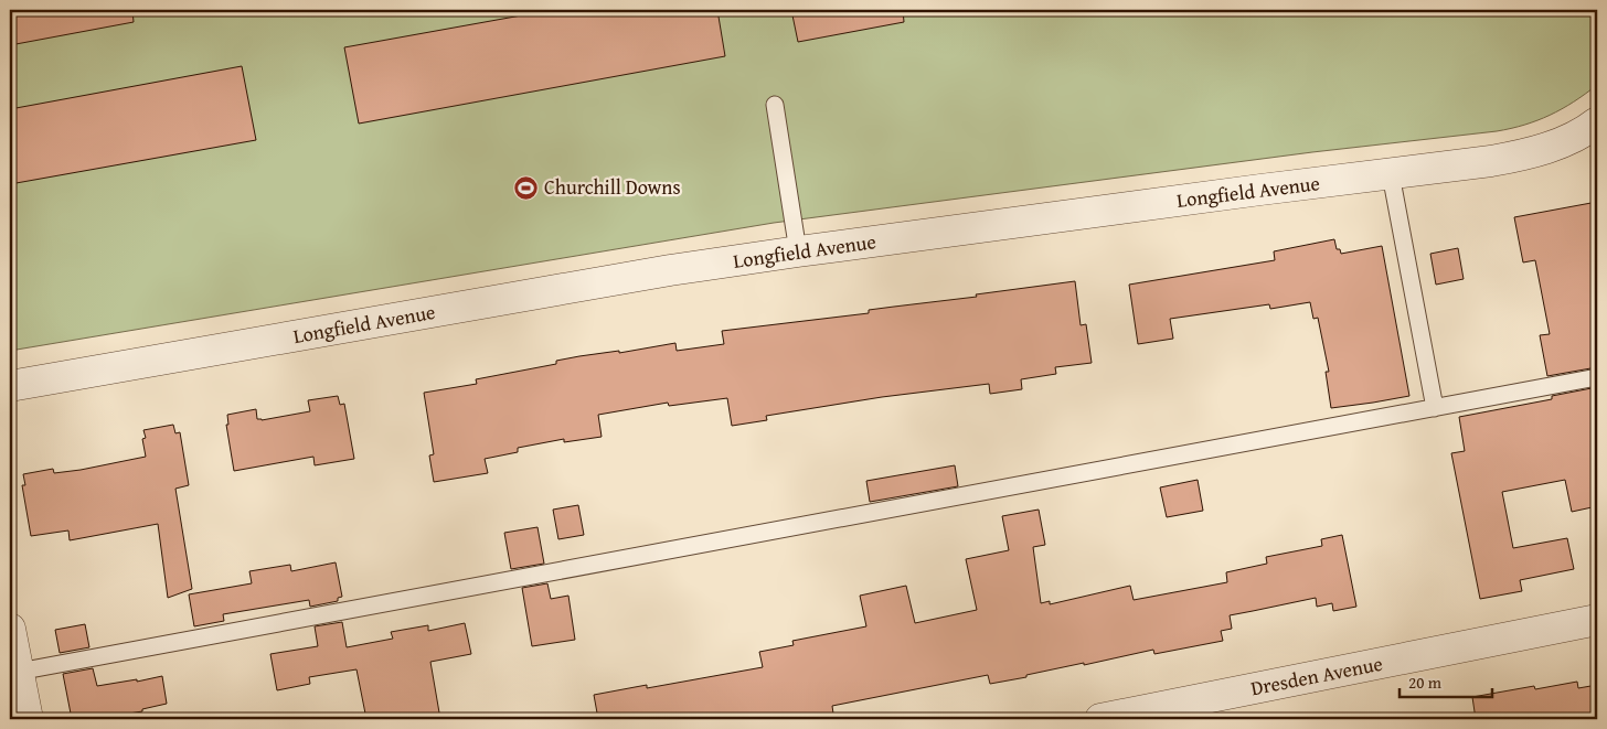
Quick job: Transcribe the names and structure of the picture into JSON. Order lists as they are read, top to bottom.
{
  "streets": {
    "street": ["Longfield Avenue", "Dresden Avenue"]
  },
  "places": {
    "sports": ["Churchill Downs"]
  },
  "scale_bar": "20 m"
}
